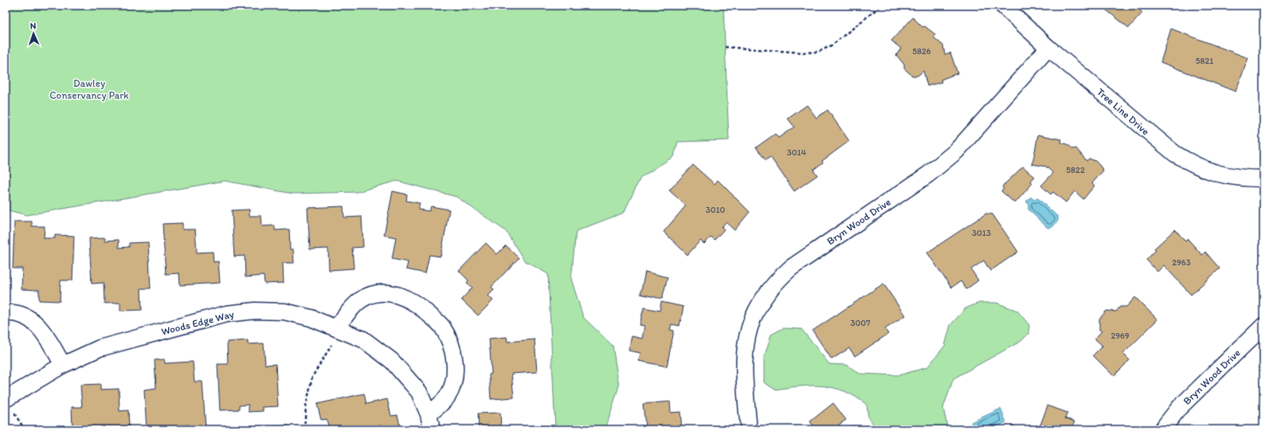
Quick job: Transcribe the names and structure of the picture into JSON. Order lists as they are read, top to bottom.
{
  "streets": {
    "street": ["Tree Line Drive", "Bryn Wood Drive", "Woods Edge Way"]
  },
  "crossings": [
    ["Tree Line Drive", "Bryn Wood Drive"]
  ],
  "parks": ["Dawley Conservancy Park"],
  "house_numbers": [
    "5826",
    "5821",
    "3014",
    "5822",
    "3010",
    "3013",
    "2963",
    "3007",
    "2969"
  ],
  "north": "top"
}
